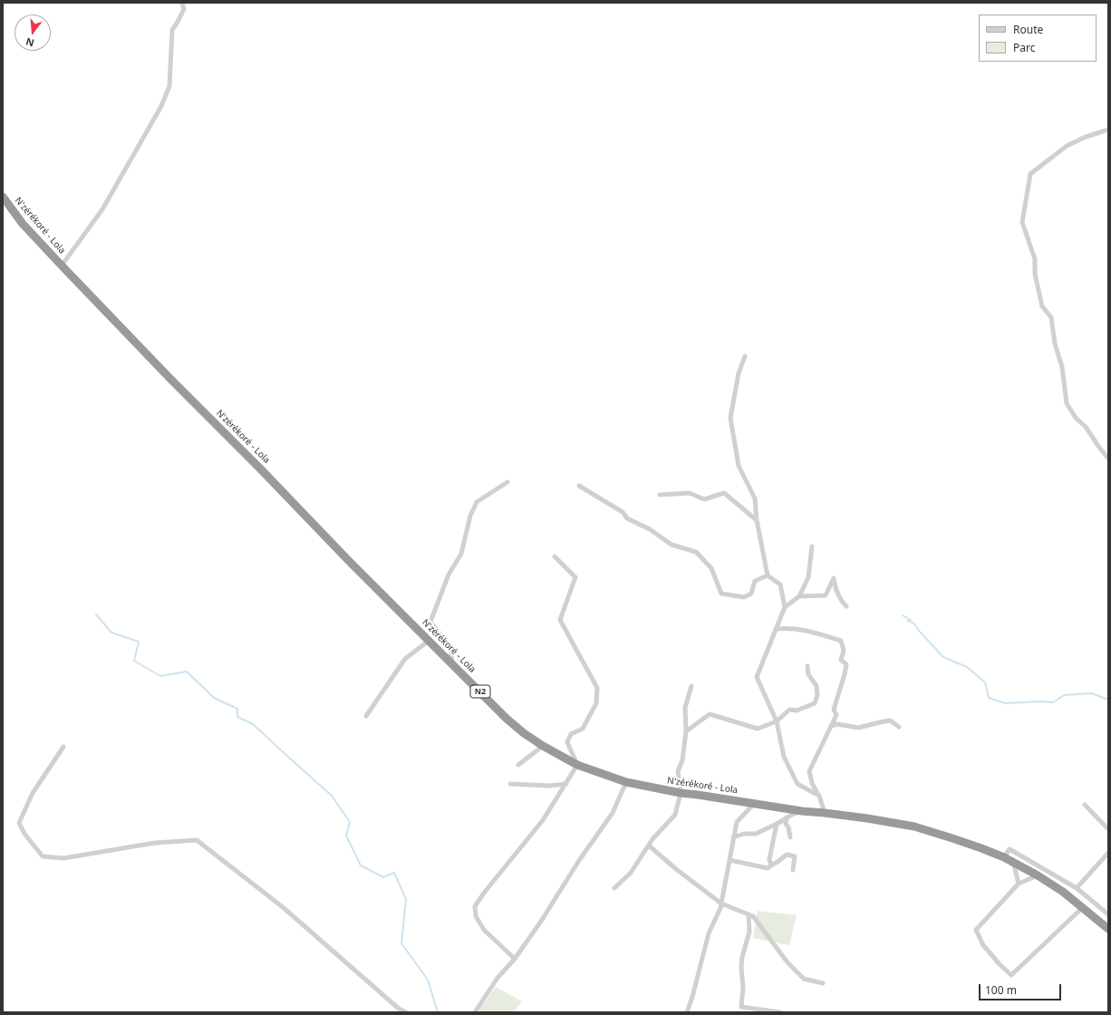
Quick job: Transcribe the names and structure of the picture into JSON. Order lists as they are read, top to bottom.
{
  "streets": {
    "highway": ["N'zérékoré - Lola", "N2"]
  },
  "legend": ["Route", "Parc"],
  "scale_bar": "100 m",
  "north": "bottom"
}
